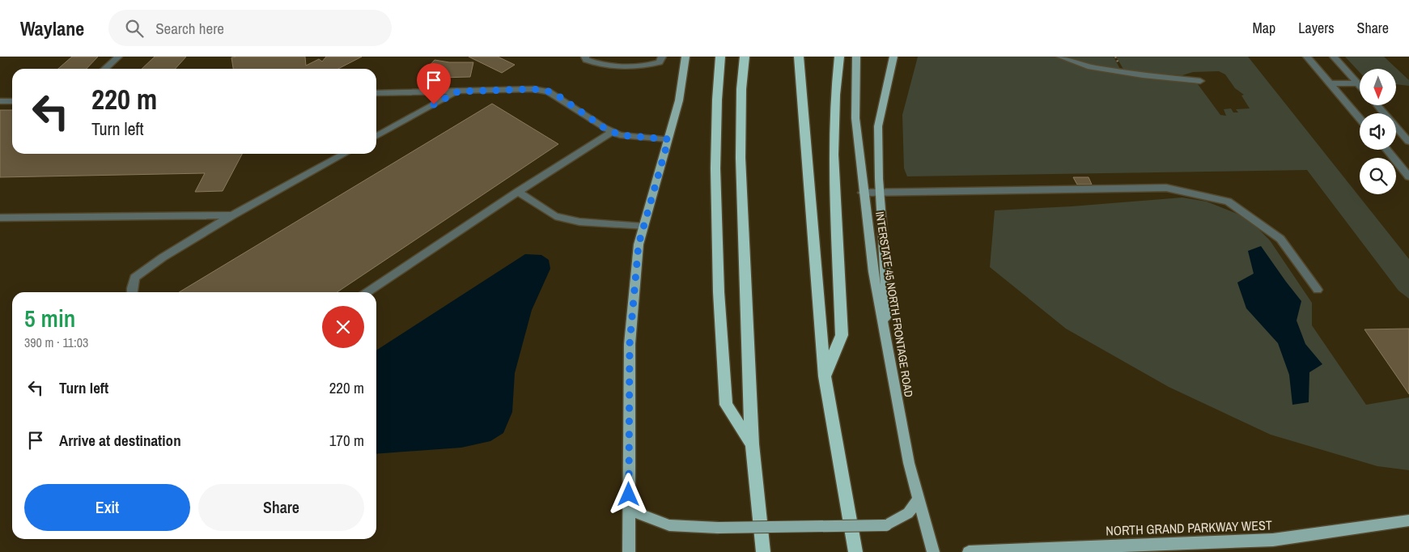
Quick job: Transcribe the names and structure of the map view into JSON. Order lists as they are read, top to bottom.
{
  "streets": {
    "main road": ["INTERSTATE 45 NORTH FRONTAGE ROAD", "NORTH GRAND PARKWAY WEST"]
  },
  "north": "bottom",
  "page": {
    "header": "Waylane",
    "search": "Search here",
    "nav": ["Map", "Layers", "Share"],
    "turn": ["220 m", "Turn left"],
    "heading": ["5 min", "390 m · 11:03"],
    "list": [
      {
        "name": "Turn left",
        "value": "220 m"
      },
      {
        "name": "Arrive at destination",
        "value": "170 m"
      }
    ],
    "buttons": ["Exit", "Share"]
  }
}
